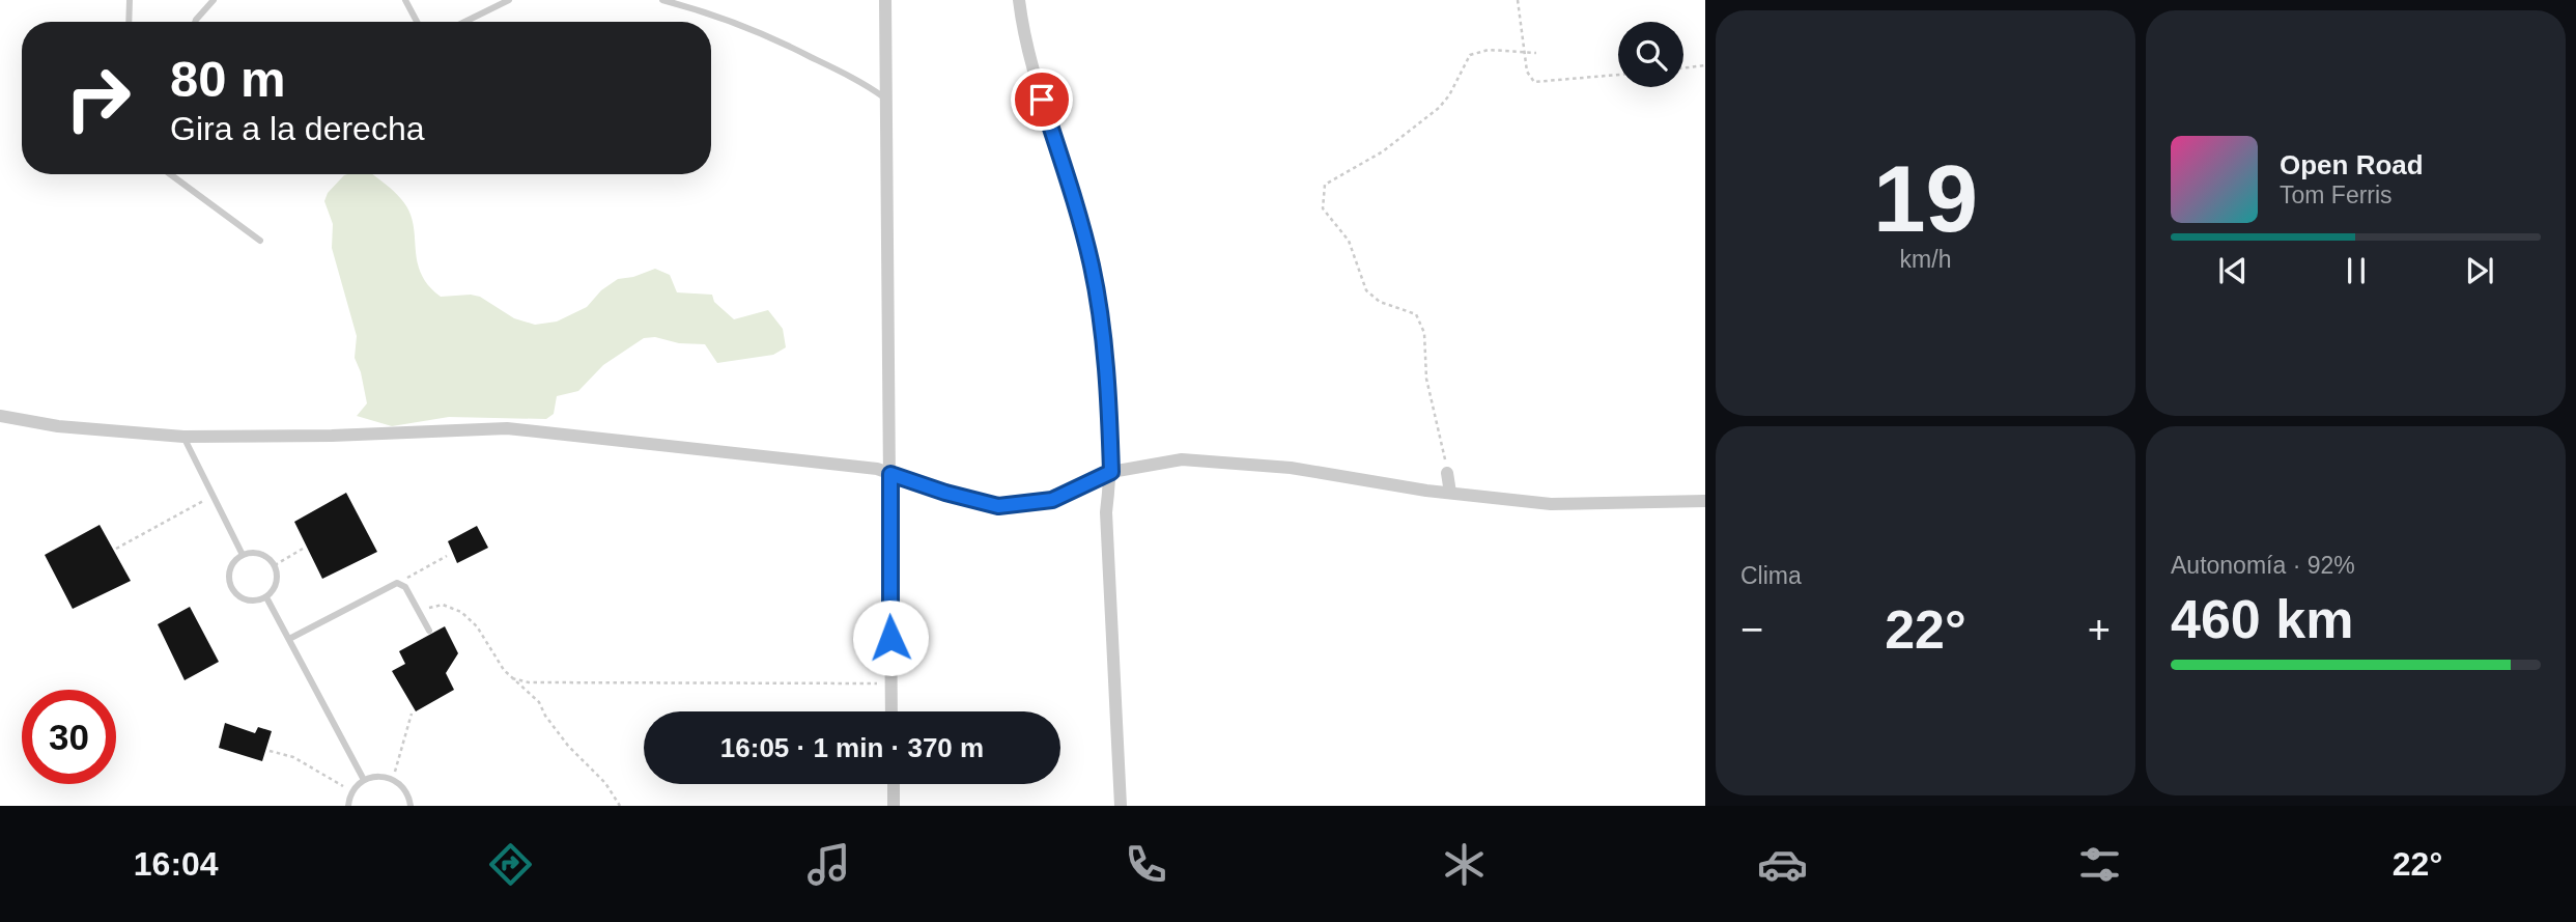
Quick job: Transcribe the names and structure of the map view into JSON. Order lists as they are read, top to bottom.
{
  "page": {
    "tile": [
      ["19", "km/h"],
      "Clima",
      ["Autonomía · 92%", "460 km"]
    ],
    "turn": ["80 m", "Gira a la derecha"],
    "song": ["Open Road", "Tom Ferris"],
    "heat": ["−", "22°", "+"],
    "limit": "30",
    "trip": "16:05 · 1 min · 370 m",
    "tabs": ["16:04", "22°"]
  }
}
